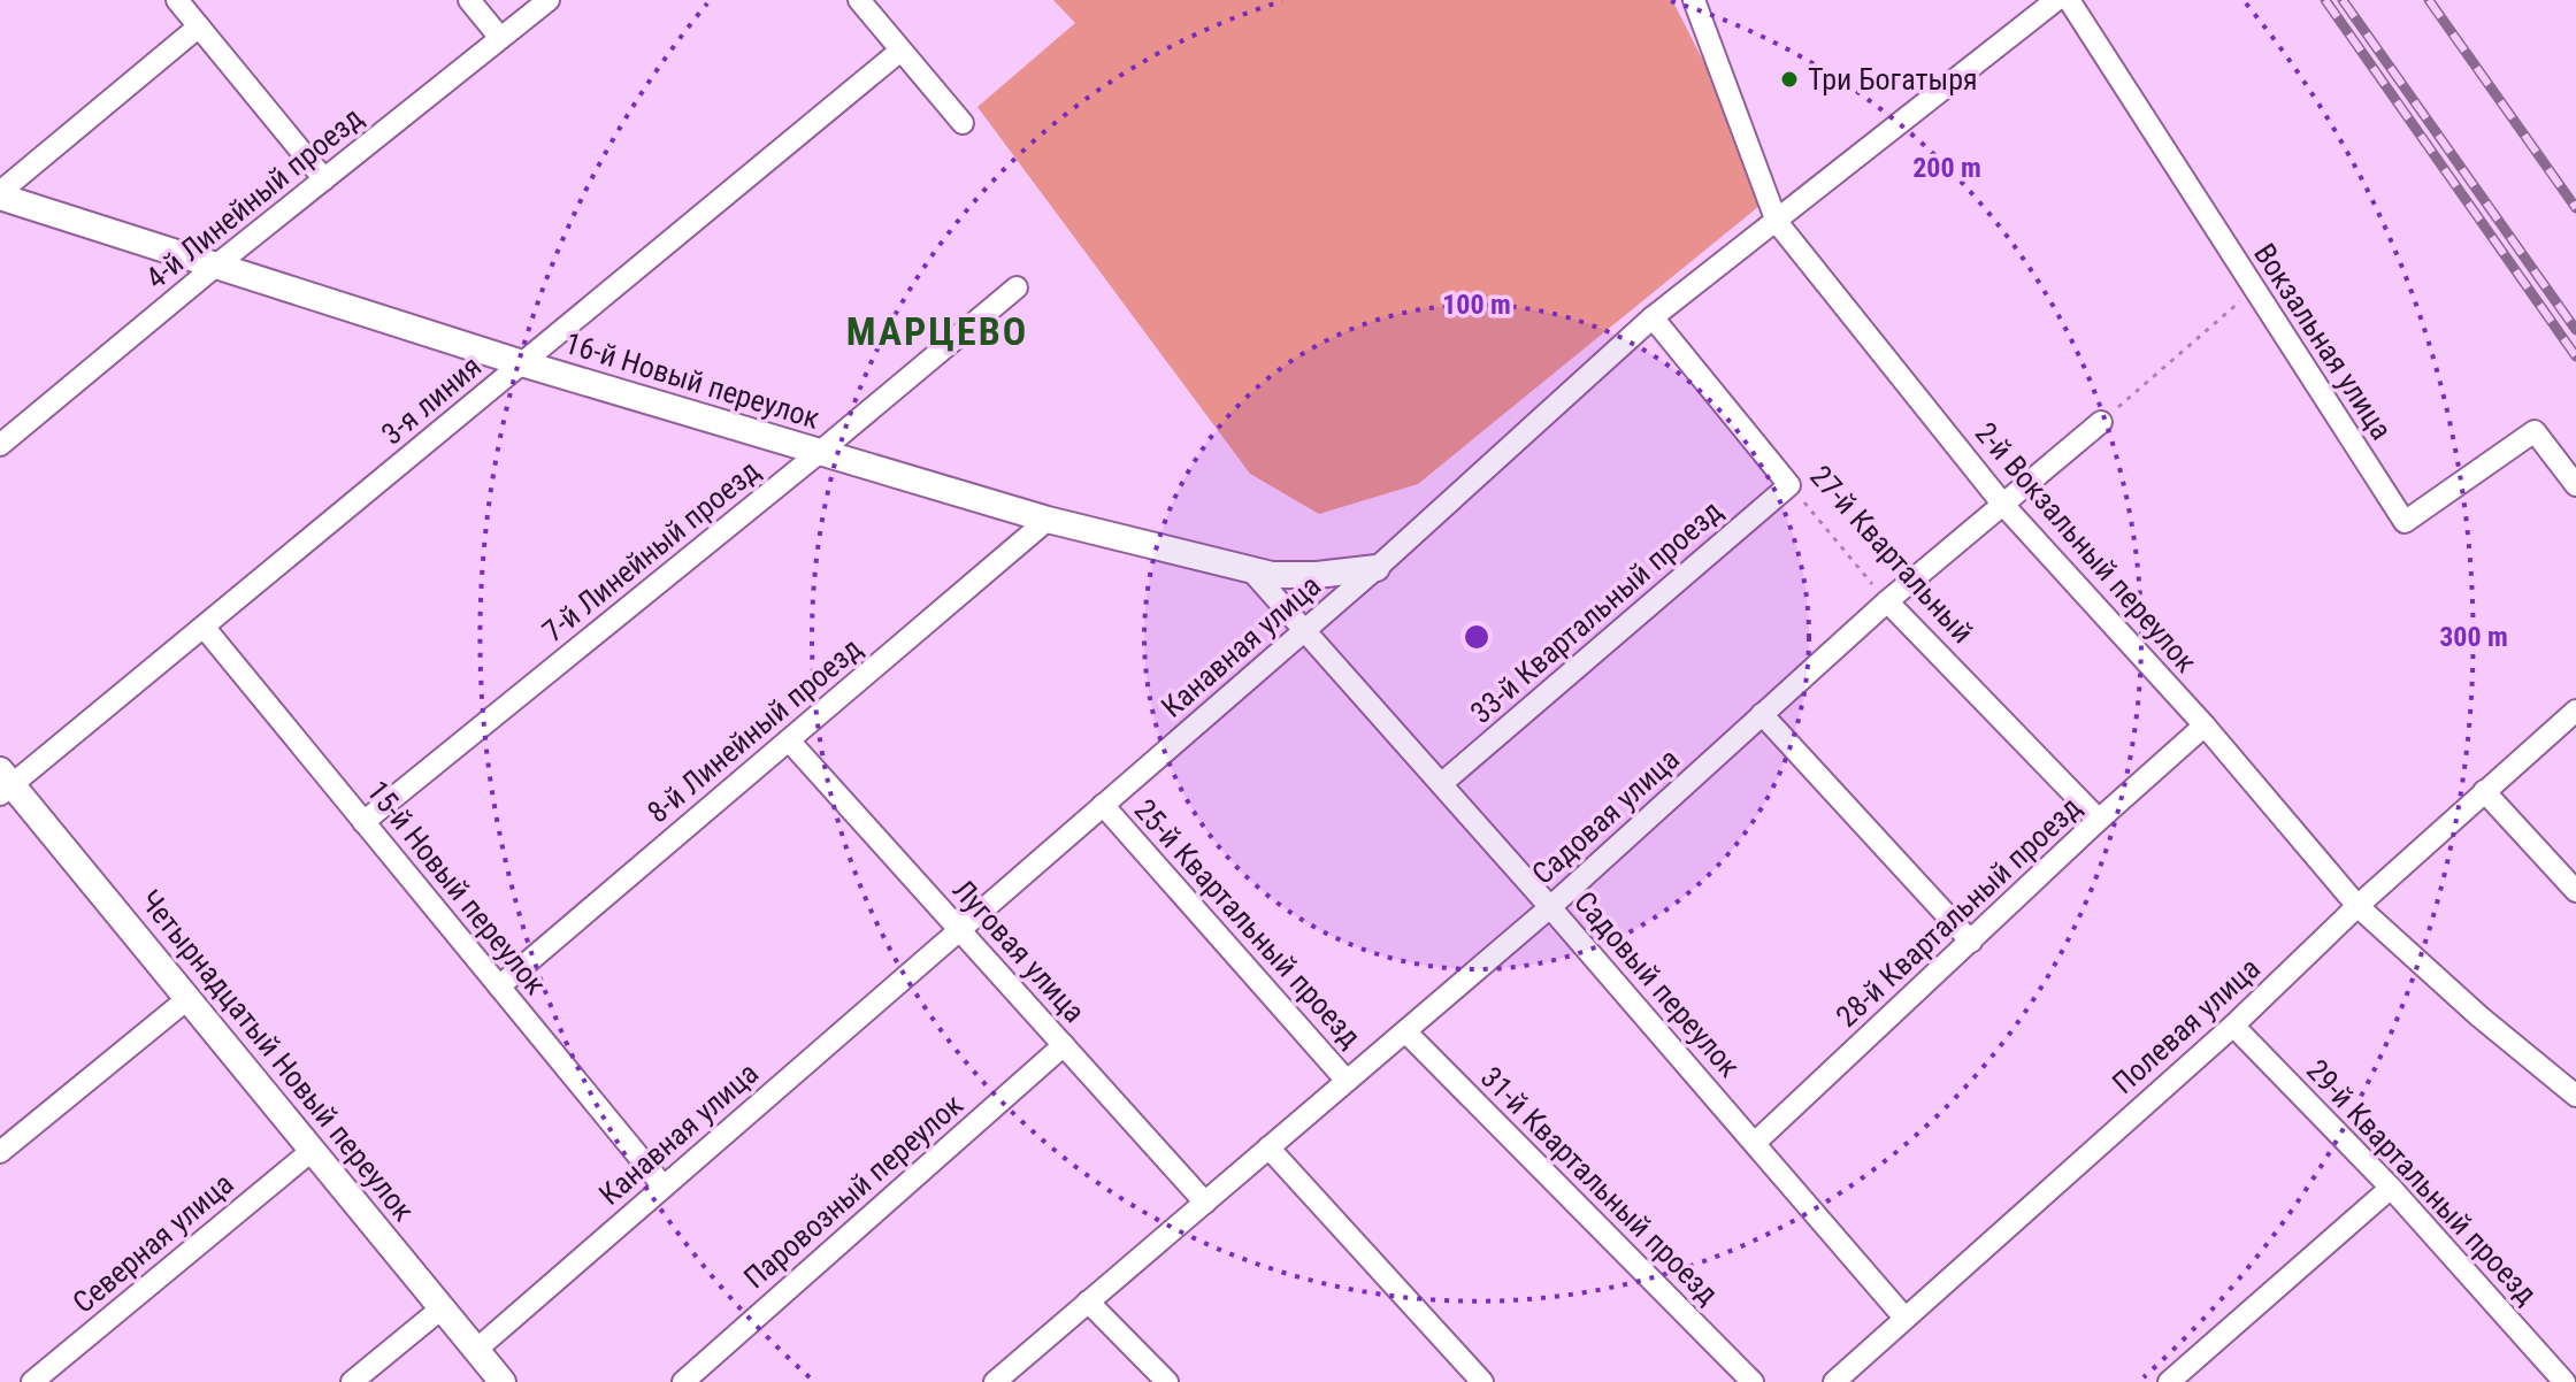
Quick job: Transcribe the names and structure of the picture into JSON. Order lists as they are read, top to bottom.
{
  "streets": {
    "street": [
      "4-й Линейный проезд",
      "Вокзальная улица",
      "16-й Новый переулок",
      "3-я линия",
      "2-й Вокзальный переулок",
      "7-й Линейный проезд",
      "27-й Квартальный",
      "33-й Квартальный проезд",
      "Канавная улица",
      "8-й Линейный проезд",
      "Садовая улица",
      "15-й Новый переулок",
      "28-й Квартальный проезд",
      "25-й Квартальный проезд",
      "Луговая улица",
      "Садовый переулок",
      "Полевая улица",
      "Четырнадцатый Новый переулок",
      "29-й Квартальный проезд",
      "31-й Квартальный проезд",
      "Паровозный переулок",
      "Северная улица"
    ]
  },
  "crossings": [
    ["4-й Линейный проезд", "16-й Новый переулок"],
    ["16-й Новый переулок", "3-я линия"],
    ["16-й Новый переулок", "7-й Линейный проезд"],
    ["16-й Новый переулок", "Канавная улица"],
    ["16-й Новый переулок", "8-й Линейный проезд"],
    ["16-й Новый переулок", "Садовый переулок"],
    ["3-я линия", "15-й Новый переулок"],
    ["3-я линия", "Четырнадцатый Новый переулок"],
    ["2-й Вокзальный переулок", "Канавная улица"],
    ["2-й Вокзальный переулок", "Садовая улица"],
    ["2-й Вокзальный переулок", "28-й Квартальный проезд"],
    ["2-й Вокзальный переулок", "Полевая улица"],
    ["7-й Линейный проезд", "15-й Новый переулок"],
    ["27-й Квартальный", "33-й Квартальный проезд"],
    ["27-й Квартальный", "Канавная улица"],
    ["27-й Квартальный", "Садовая улица"],
    ["27-й Квартальный", "28-й Квартальный проезд"],
    ["33-й Квартальный проезд", "Садовый переулок"],
    ["Канавная улица", "15-й Новый переулок"],
    ["Канавная улица", "25-й Квартальный проезд"],
    ["Канавная улица", "Луговая улица"],
    ["Канавная улица", "Садовый переулок"],
    ["Канавная улица", "Четырнадцатый Новый переулок"],
    ["8-й Линейный проезд", "15-й Новый переулок"],
    ["8-й Линейный проезд", "Луговая улица"],
    ["Садовая улица", "25-й Квартальный проезд"],
    ["Садовая улица", "Луговая улица"],
    ["Садовая улица", "Садовый переулок"],
    ["Садовая улица", "31-й Квартальный проезд"],
    ["28-й Квартальный проезд", "Садовый переулок"],
    ["Луговая улица", "Паровозный переулок"],
    ["Садовый переулок", "Полевая улица"],
    ["Полевая улица", "29-й Квартальный проезд"],
    ["Четырнадцатый Новый переулок", "Северная улица"]
  ],
  "districts": ["МАРЦЕВО"],
  "places": ["Три Богатыря"],
  "rings": ["200 m", "100 m", "300 m"]
}
